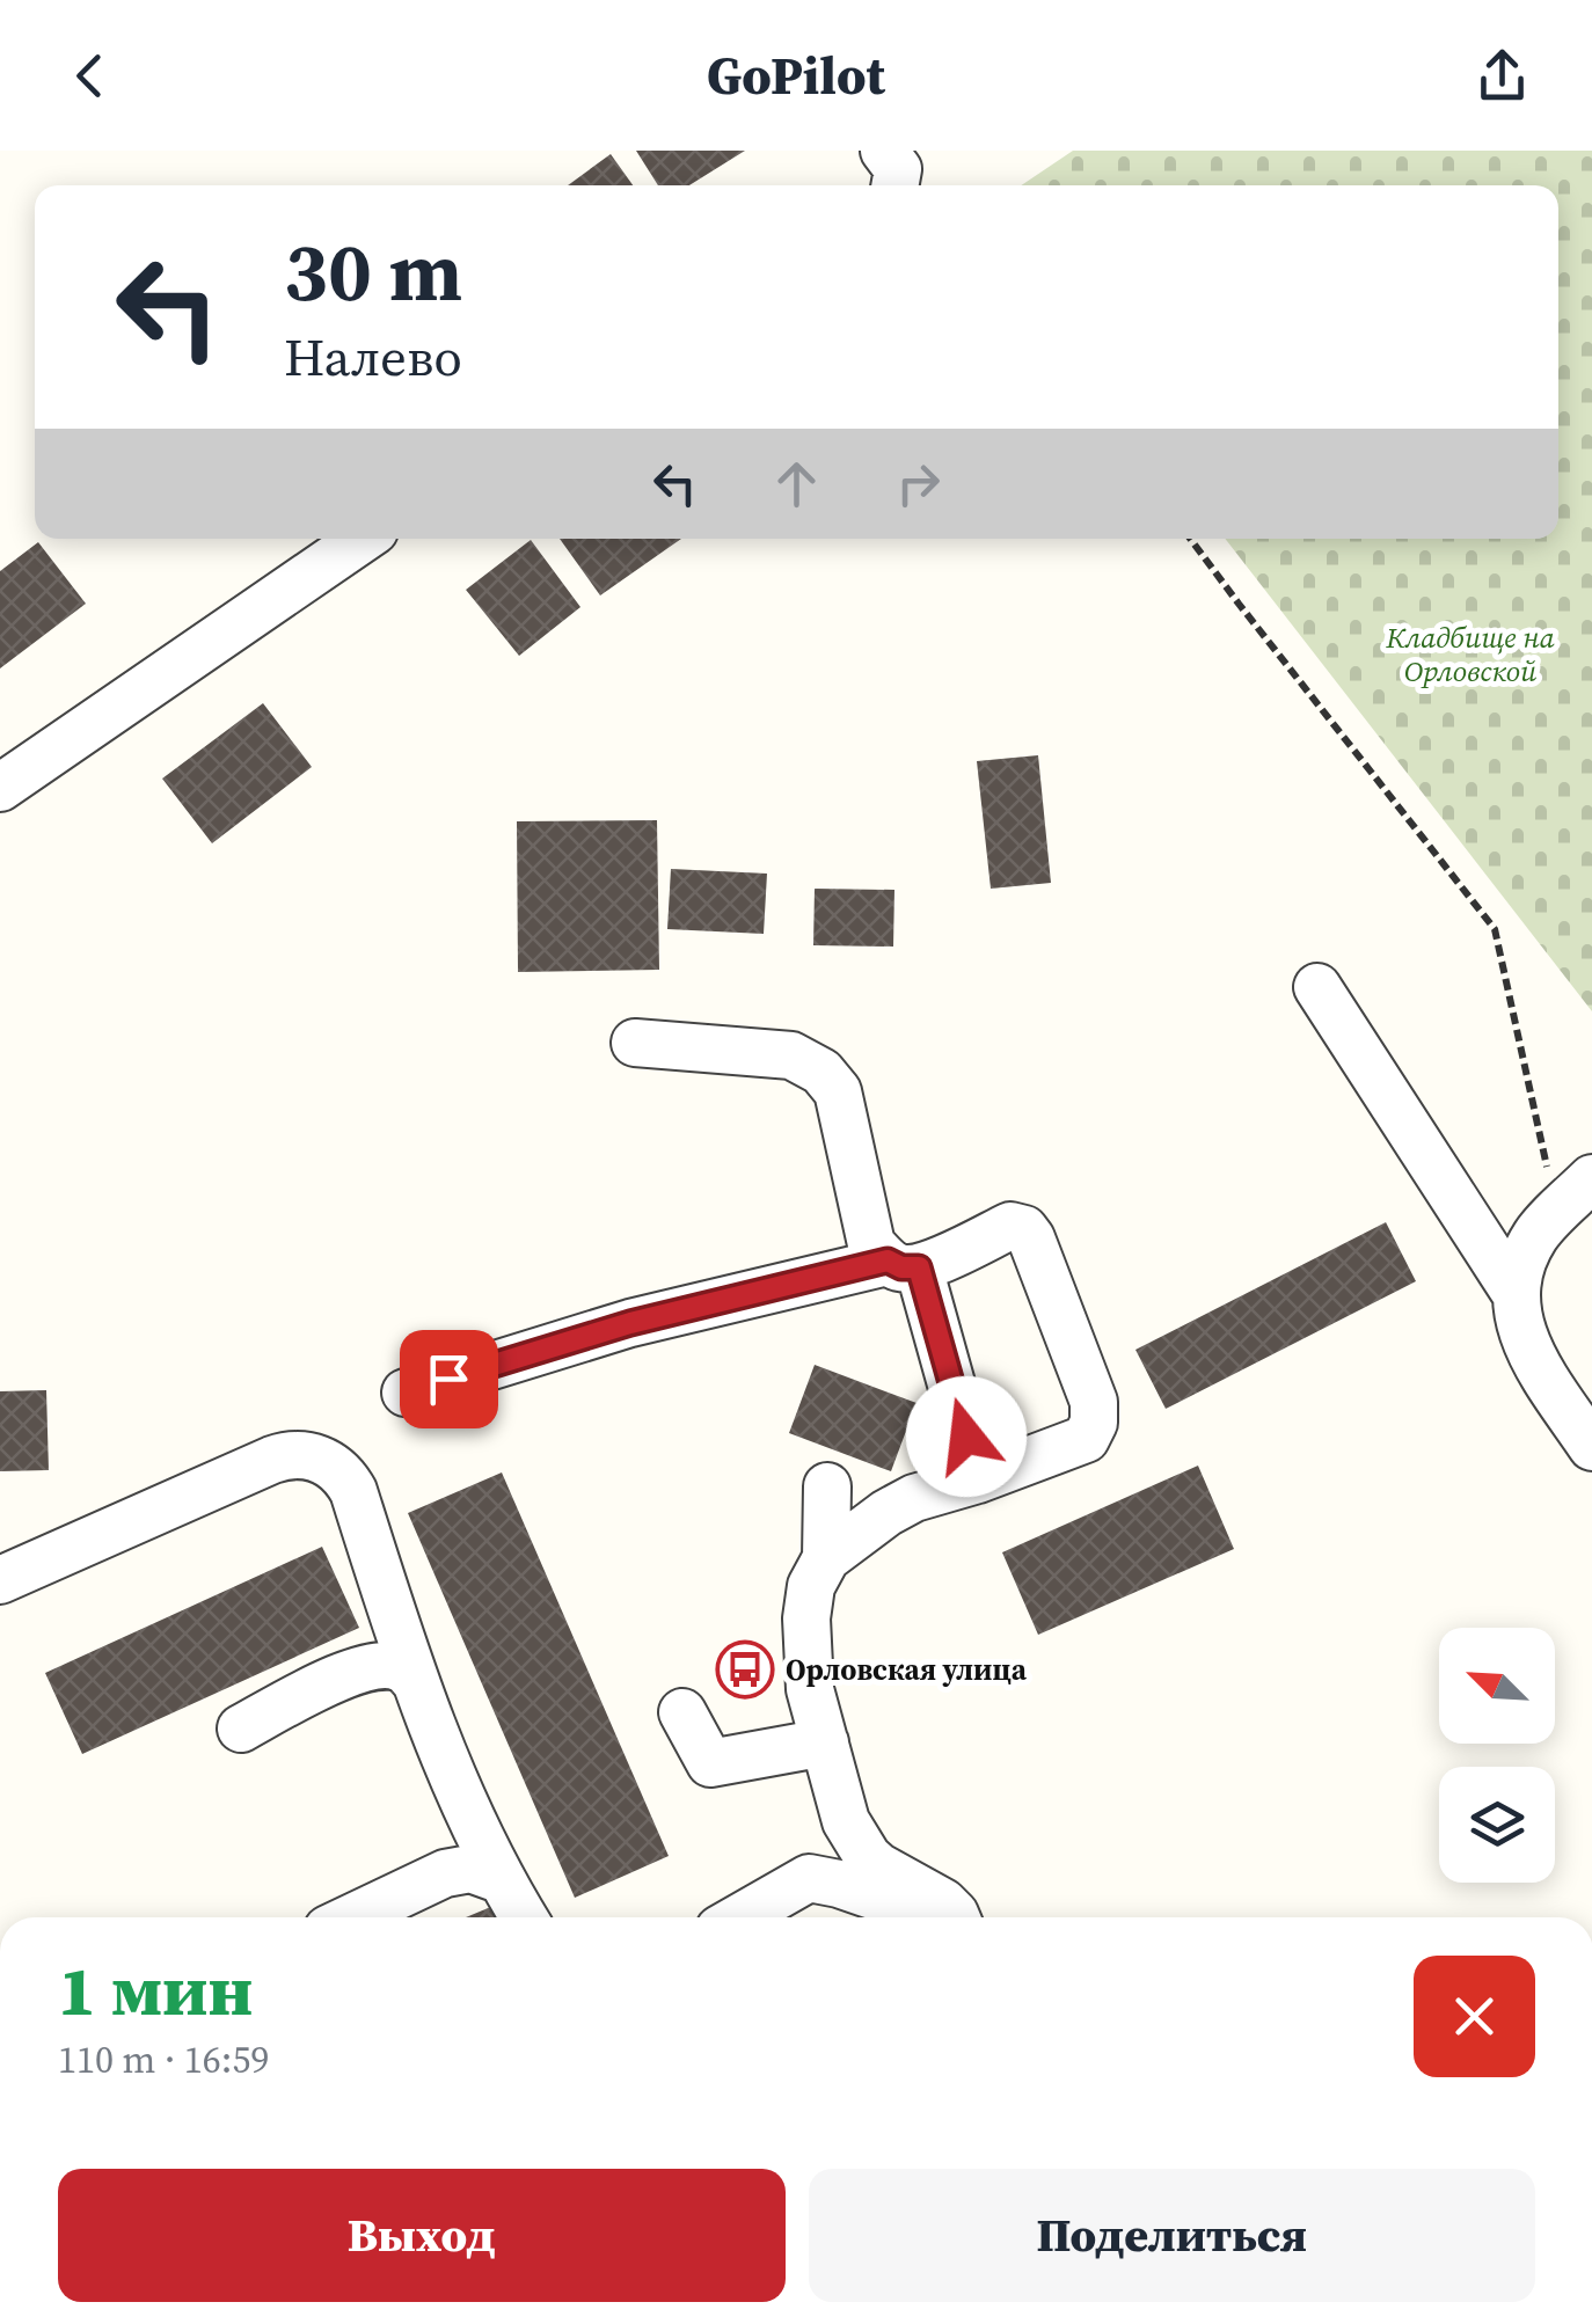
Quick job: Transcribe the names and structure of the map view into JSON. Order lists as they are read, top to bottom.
{
  "parks": ["Кладбище на Орловской"],
  "places": {
    "bus stop": ["Орловская улица"]
  },
  "north": "top left",
  "page": {
    "header": "GoPilot",
    "turn": ["30 m", "Налево"],
    "heading": ["1 мин", "110 m · 16:59"],
    "buttons": ["Выход", "Поделиться"]
  }
}
